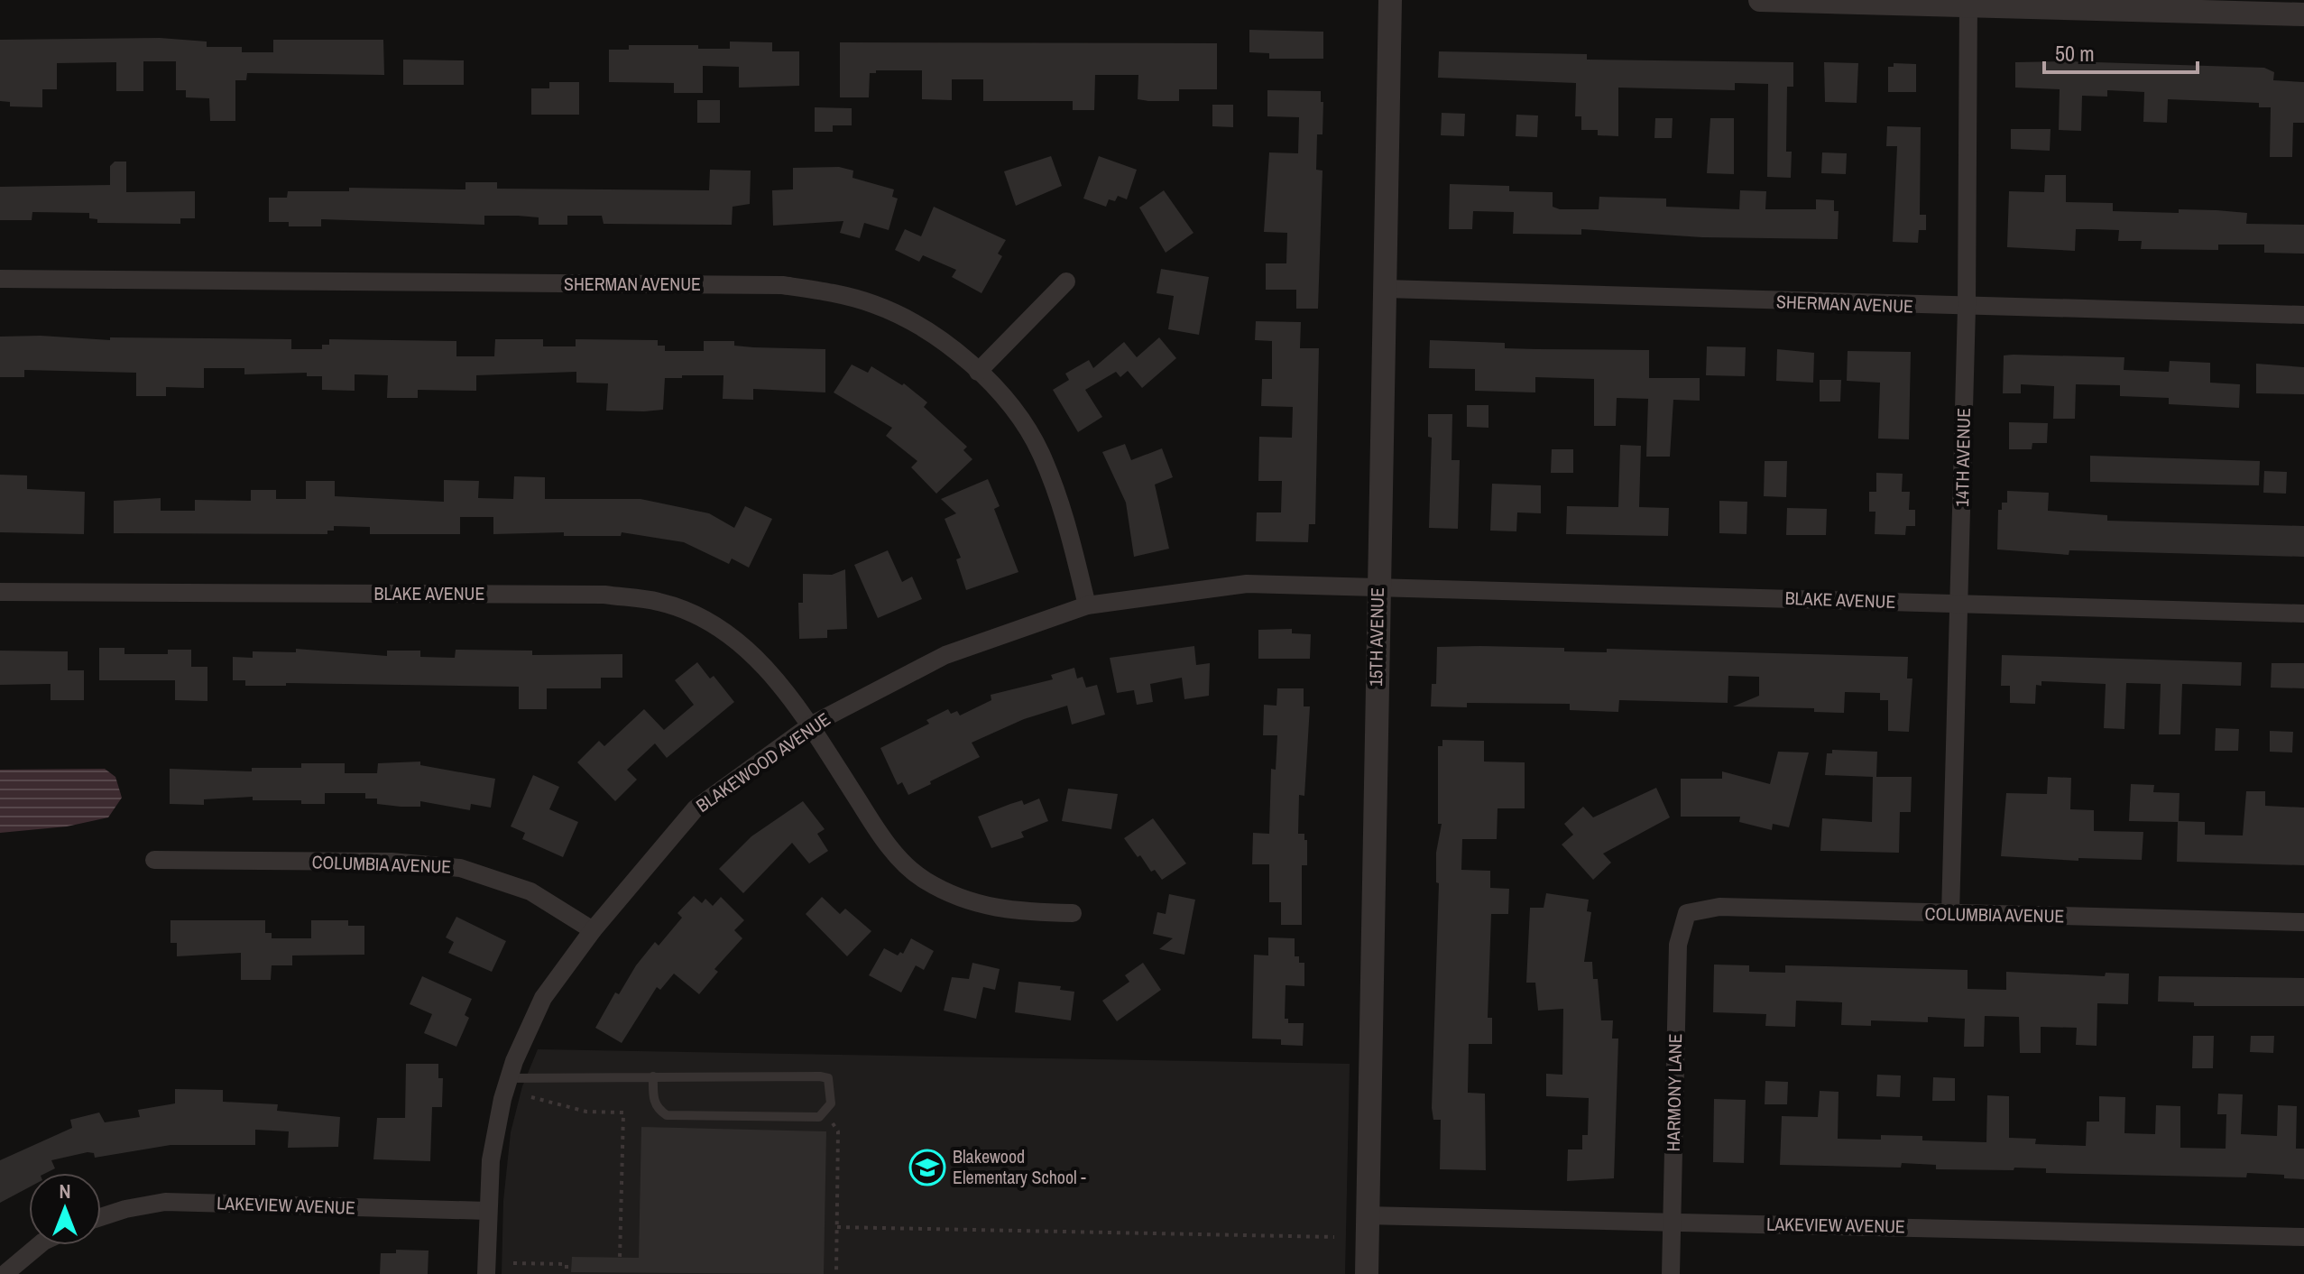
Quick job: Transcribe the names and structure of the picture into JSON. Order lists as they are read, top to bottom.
{
  "streets": {
    "street": [
      "SHERMAN AVENUE",
      "14TH AVENUE",
      "BLAKE AVENUE",
      "15TH AVENUE",
      "BLAKEWOOD AVENUE",
      "COLUMBIA AVENUE",
      "HARMONY LANE",
      "LAKEVIEW AVENUE"
    ]
  },
  "crossings": [
    ["SHERMAN AVENUE", "14TH AVENUE"],
    ["SHERMAN AVENUE", "15TH AVENUE"],
    ["SHERMAN AVENUE", "BLAKEWOOD AVENUE"],
    ["14TH AVENUE", "BLAKE AVENUE"],
    ["14TH AVENUE", "COLUMBIA AVENUE"],
    ["BLAKE AVENUE", "15TH AVENUE"],
    ["BLAKE AVENUE", "BLAKEWOOD AVENUE"],
    ["15TH AVENUE", "BLAKEWOOD AVENUE"],
    ["15TH AVENUE", "LAKEVIEW AVENUE"],
    ["BLAKEWOOD AVENUE", "COLUMBIA AVENUE"],
    ["BLAKEWOOD AVENUE", "LAKEVIEW AVENUE"],
    ["COLUMBIA AVENUE", "HARMONY LANE"],
    ["HARMONY LANE", "LAKEVIEW AVENUE"]
  ],
  "places": {
    "school or university": ["Blakewood Elementary School -"]
  },
  "scale_bar": "50 m",
  "north": "top"
}
